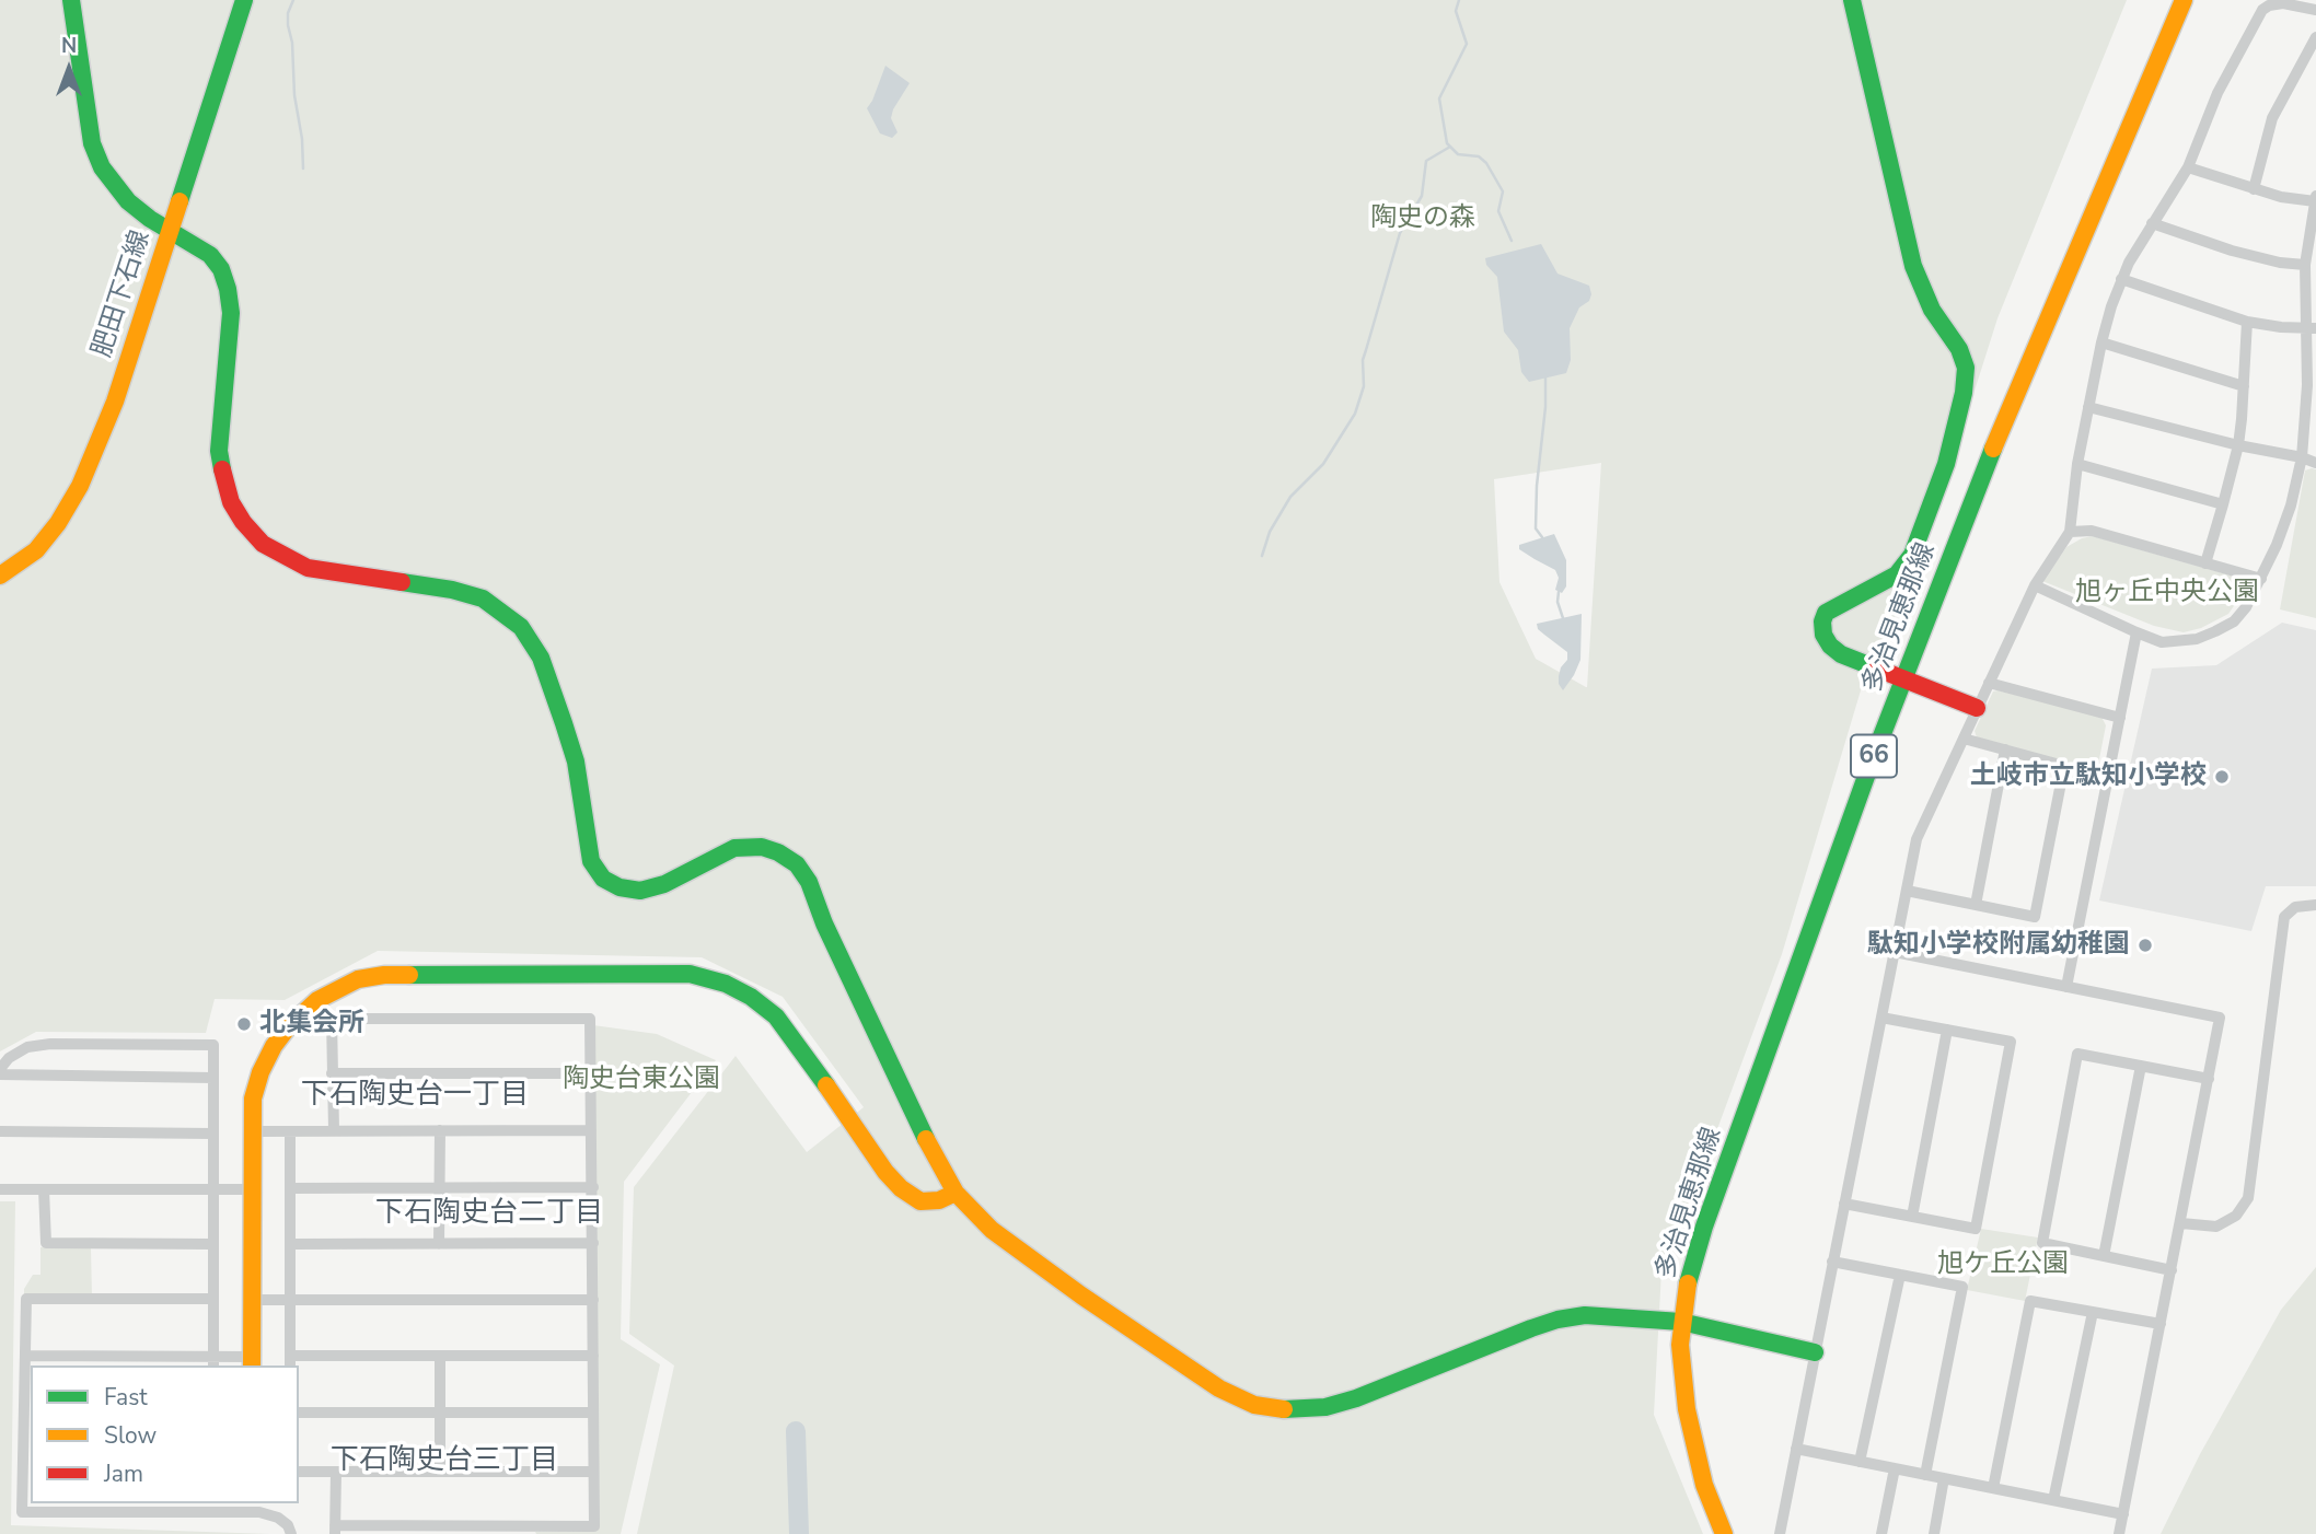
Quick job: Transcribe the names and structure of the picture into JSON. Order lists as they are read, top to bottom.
{
  "streets": {
    "street": ["肥田下石線", "多治見恵那線", "66"]
  },
  "districts": ["下石陶史台一丁目", "下石陶史台二丁目", "下石陶史台三丁目"],
  "parks": [
    "陶史の森",
    "旭ヶ丘中央公園",
    "陶史台東公園",
    "旭ケ丘公園"
  ],
  "places": ["土岐市立駄知小学校", "駄知小学校附属幼稚園", "北集会所"],
  "legend": ["Fast", "Slow", "Jam"],
  "north": "top"
}
